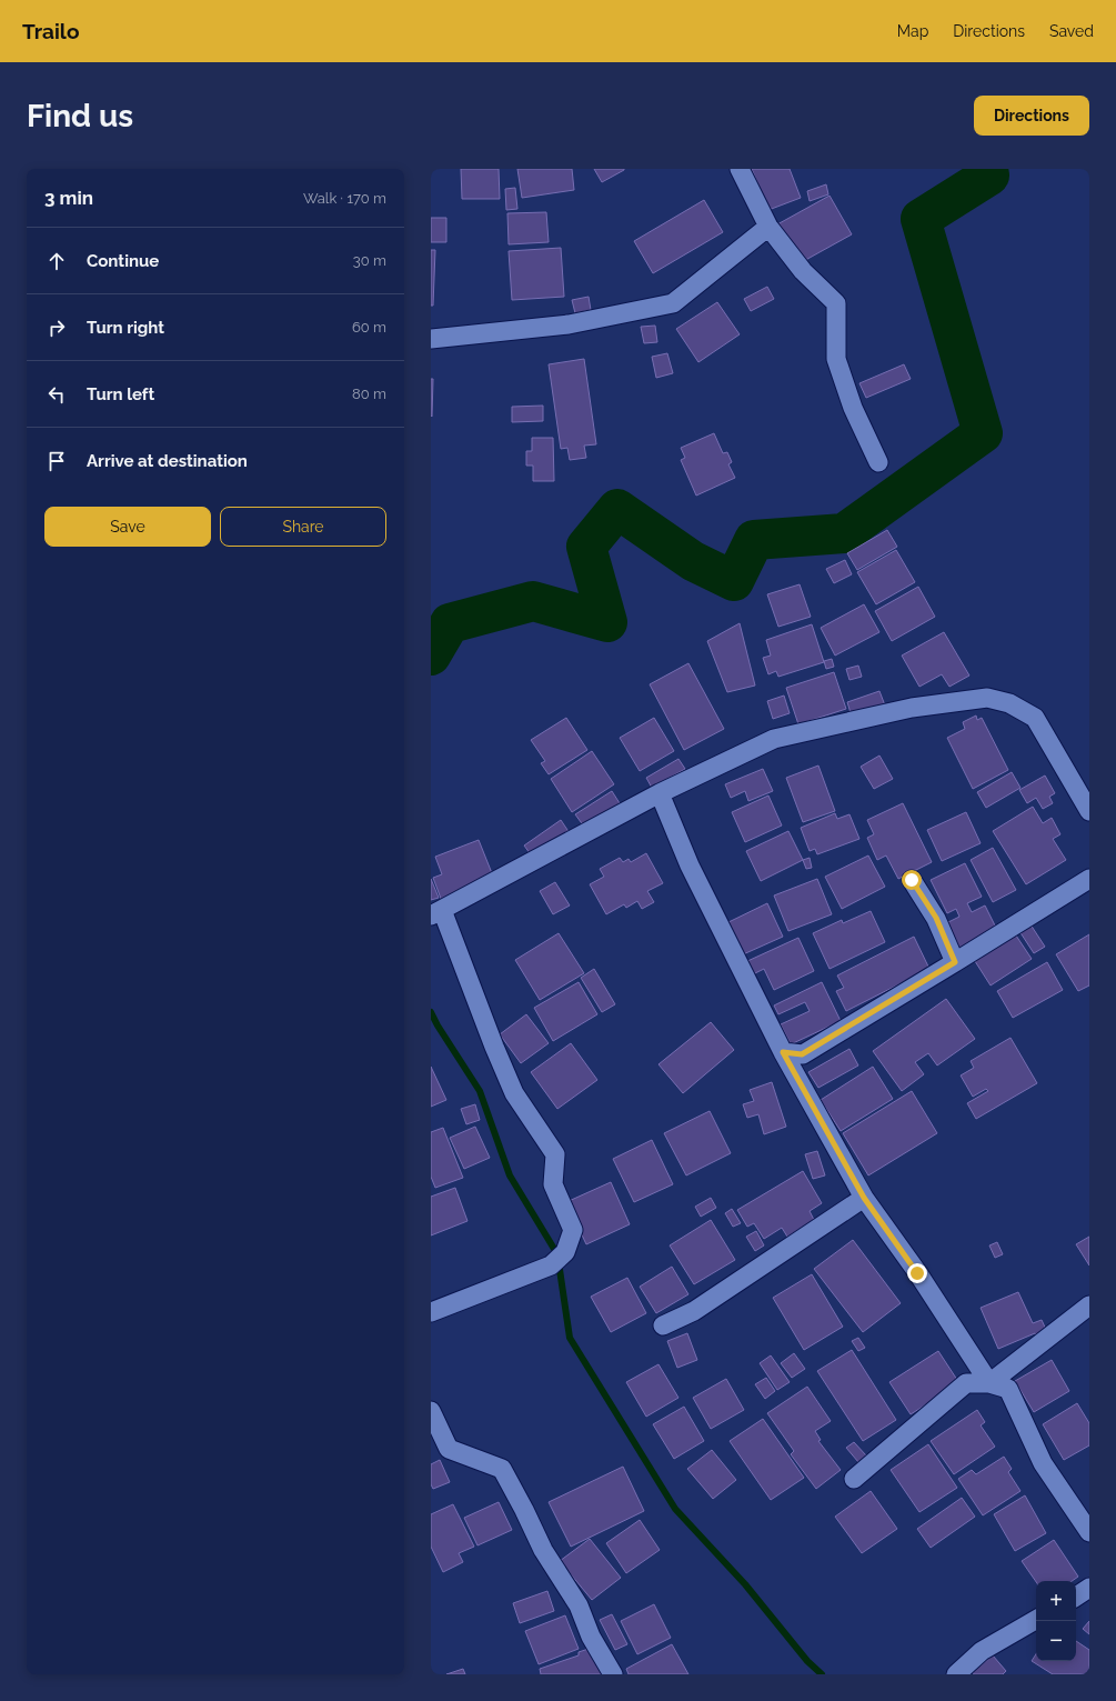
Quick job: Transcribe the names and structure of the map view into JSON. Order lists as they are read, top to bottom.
{
  "page": {
    "header": "Trailo",
    "nav": ["Map", "Directions", "Saved"],
    "buttons": [
      "Directions",
      ["Save", "Share"]
    ],
    "title": "Find us",
    "heading": ["3 min", "Walk · 170 m"],
    "list": [
      ["Continue", "30 m"],
      ["Turn right", "60 m"],
      ["Turn left", "80 m"],
      "Arrive at destination"
    ],
    "map_buttons": ["+", "−"]
  }
}
